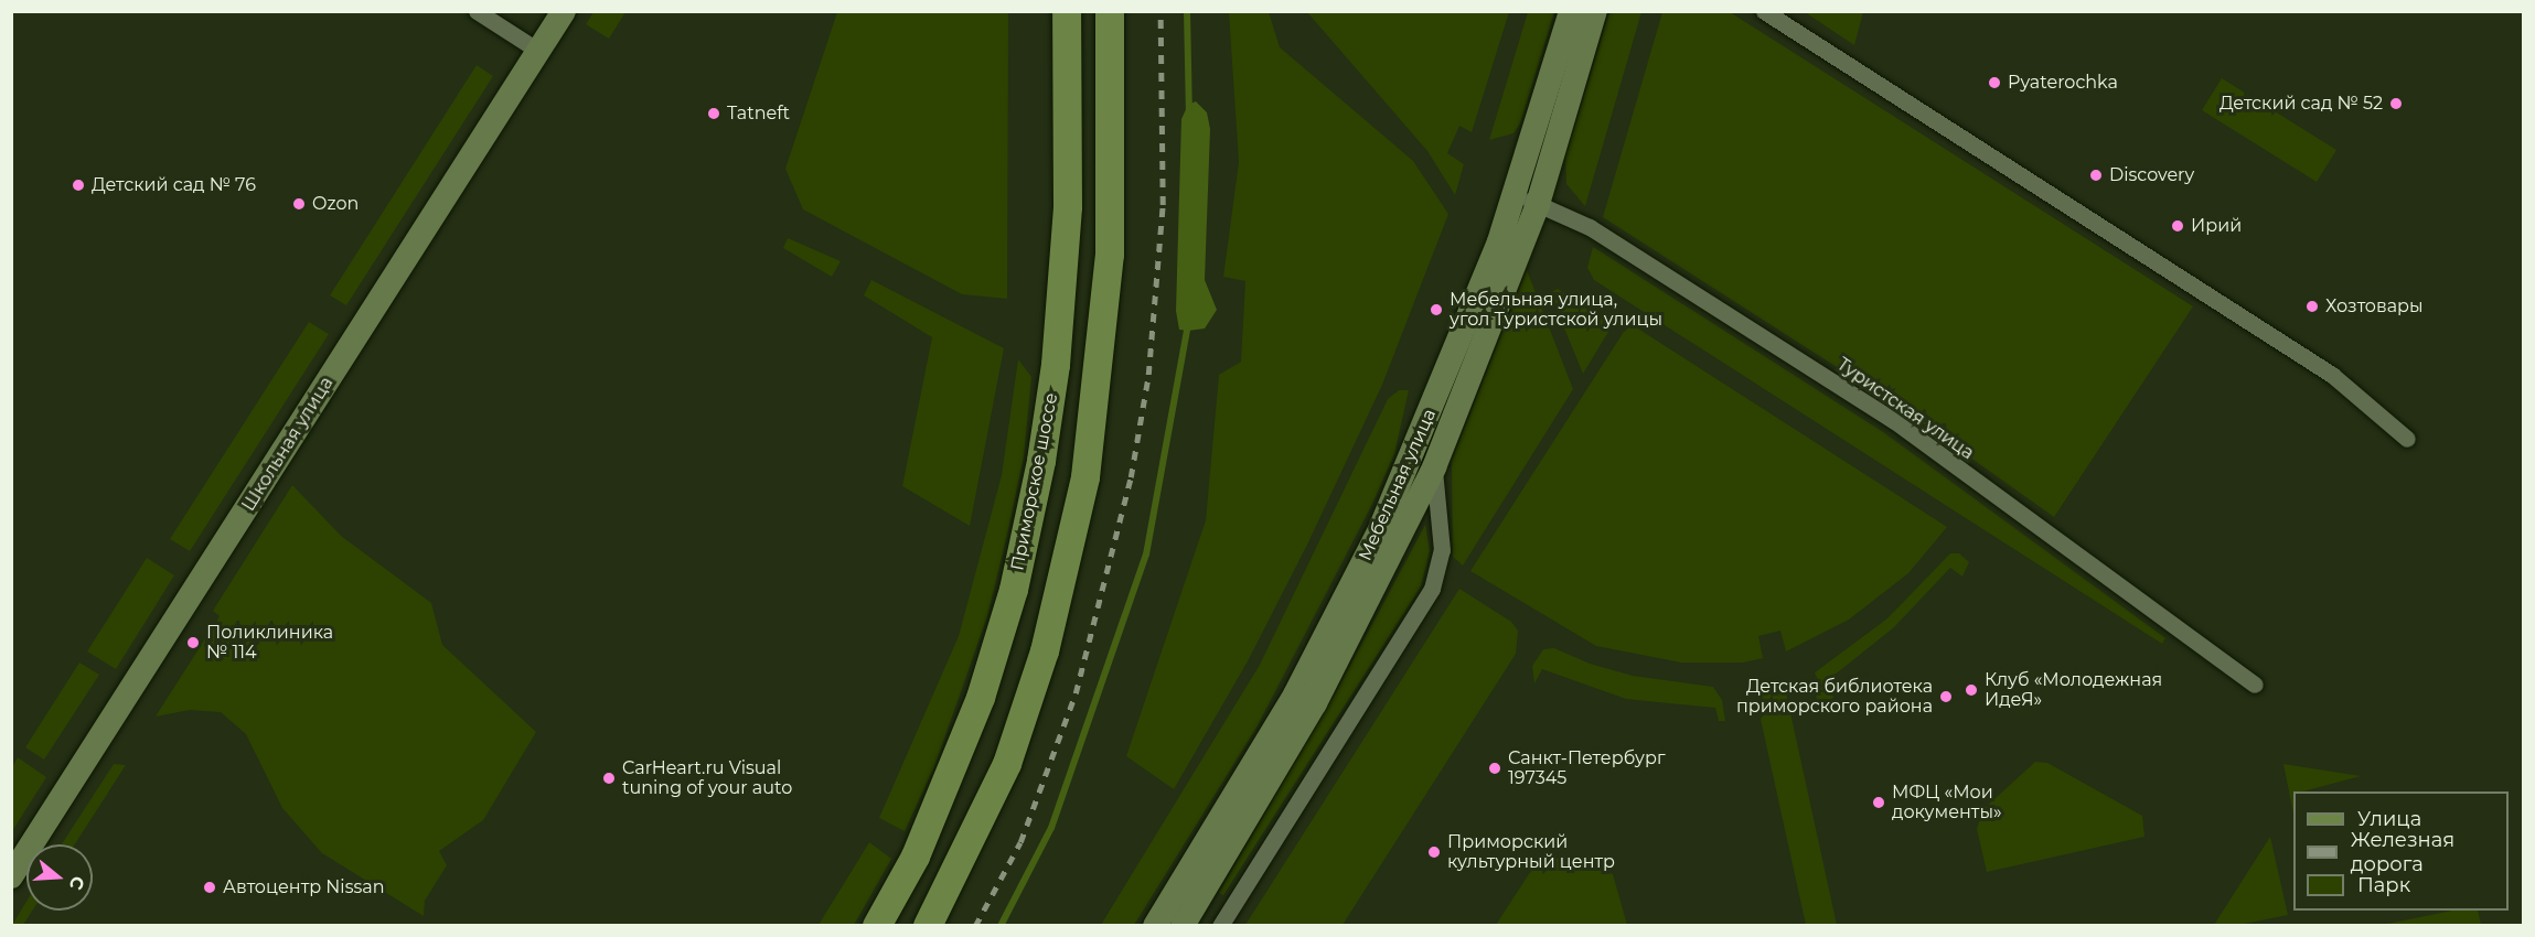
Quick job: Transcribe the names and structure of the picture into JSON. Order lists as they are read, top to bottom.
{
  "streets": {
    "main road": ["Приморское шоссе"],
    "street": ["Туристская улица", "Школьная улица", "Мебельная улица"]
  },
  "crossings": [
    ["Туристская улица", "Мебельная улица"]
  ],
  "places": [
    "Pyaterochka",
    "Детский сад № 52",
    "Tatneft",
    "Discovery",
    "Детский сад № 76",
    "Ozon",
    "Ирий",
    "Хозтовары",
    "Мебельная улица, угол Туристской улицы",
    "Поликлиника № 114",
    "Клуб «Молодежная ИдеЯ»",
    "Детская библиотека приморского района",
    "Санкт-Петербург 197345",
    "CarHeart.ru Visual tuning of your auto",
    "МФЦ «Мои документы»",
    "Приморский культурный центр",
    "Автоцентр Nissan"
  ],
  "legend": ["Улица", "Железная дорога", "Парк"],
  "north": "right"
}
